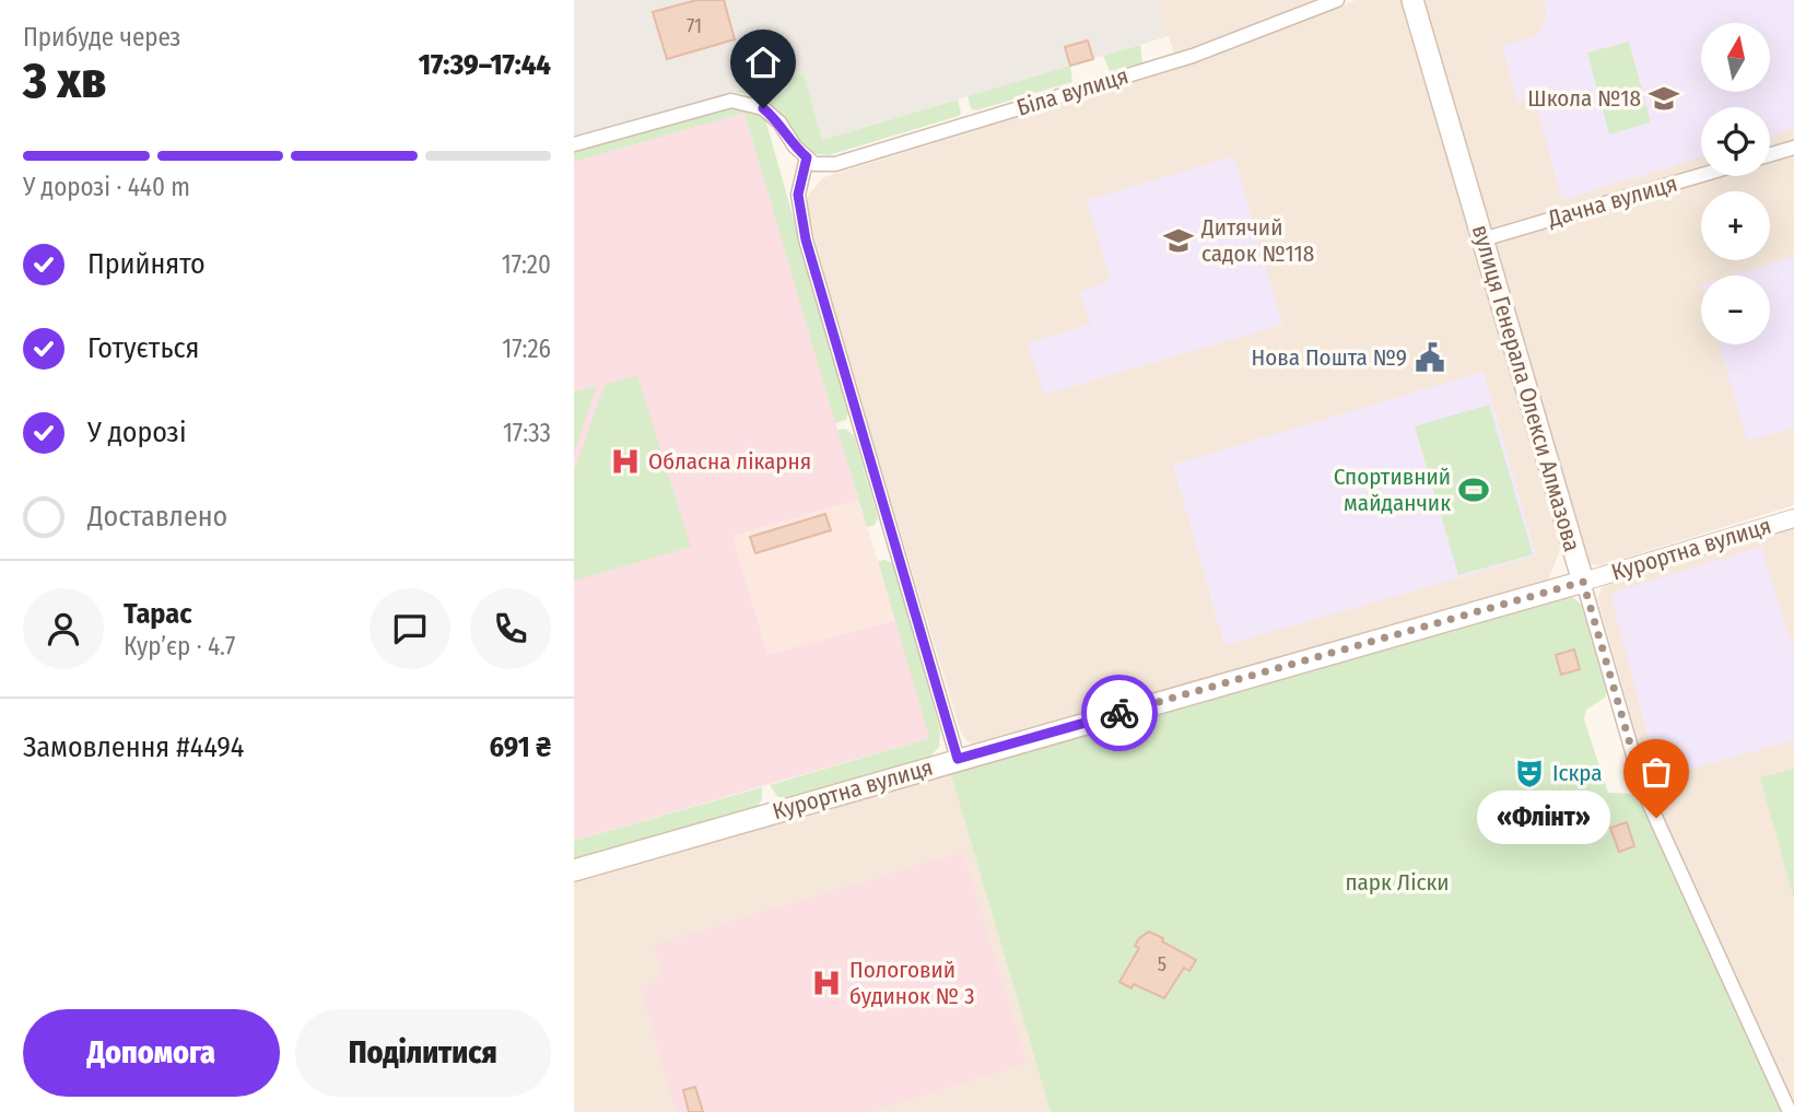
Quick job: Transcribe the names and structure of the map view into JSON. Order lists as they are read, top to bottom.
{
  "streets": {
    "main road": ["вулиця Генерала Олекси Алмазова", "Курортна вулиця"],
    "street": ["Біла вулиця", "Дачна вулиця"]
  },
  "crossings": [
    ["Дачна вулиця", "вулиця Генерала Олекси Алмазова"],
    ["вулиця Генерала Олекси Алмазова", "Курортна вулиця"]
  ],
  "parks": ["парк Ліски"],
  "places": {
    "school or university": ["Школа №18", "Дитячий садок №118"],
    "public building": ["Нова Пошта №9"],
    "hospital": ["Обласна лікарня", "Пологовий будинок № 3"],
    "sports": ["Спортивний майданчик"],
    "theatre": ["Іскра"],
    "other": ["«Флінт»"]
  },
  "house_numbers": ["71", "5"],
  "north": "top",
  "page": {
    "heading": ["3 хв", "Прибуде через", "17:39–17:44"],
    "panel": [
      "Тарас",
      "Кур’єр · 4.7",
      "Замовлення #4494",
      "691 ₴"
    ],
    "map_buttons": ["+", "−"],
    "bar": "У дорозі · 440 m",
    "list": [
      ["Прийнято", "17:20"],
      ["Готується", "17:26"],
      ["У дорозі", "17:33"],
      "Доставлено"
    ],
    "bubble": "«Флінт»",
    "buttons": ["Допомога", "Поділитися"]
  }
}
